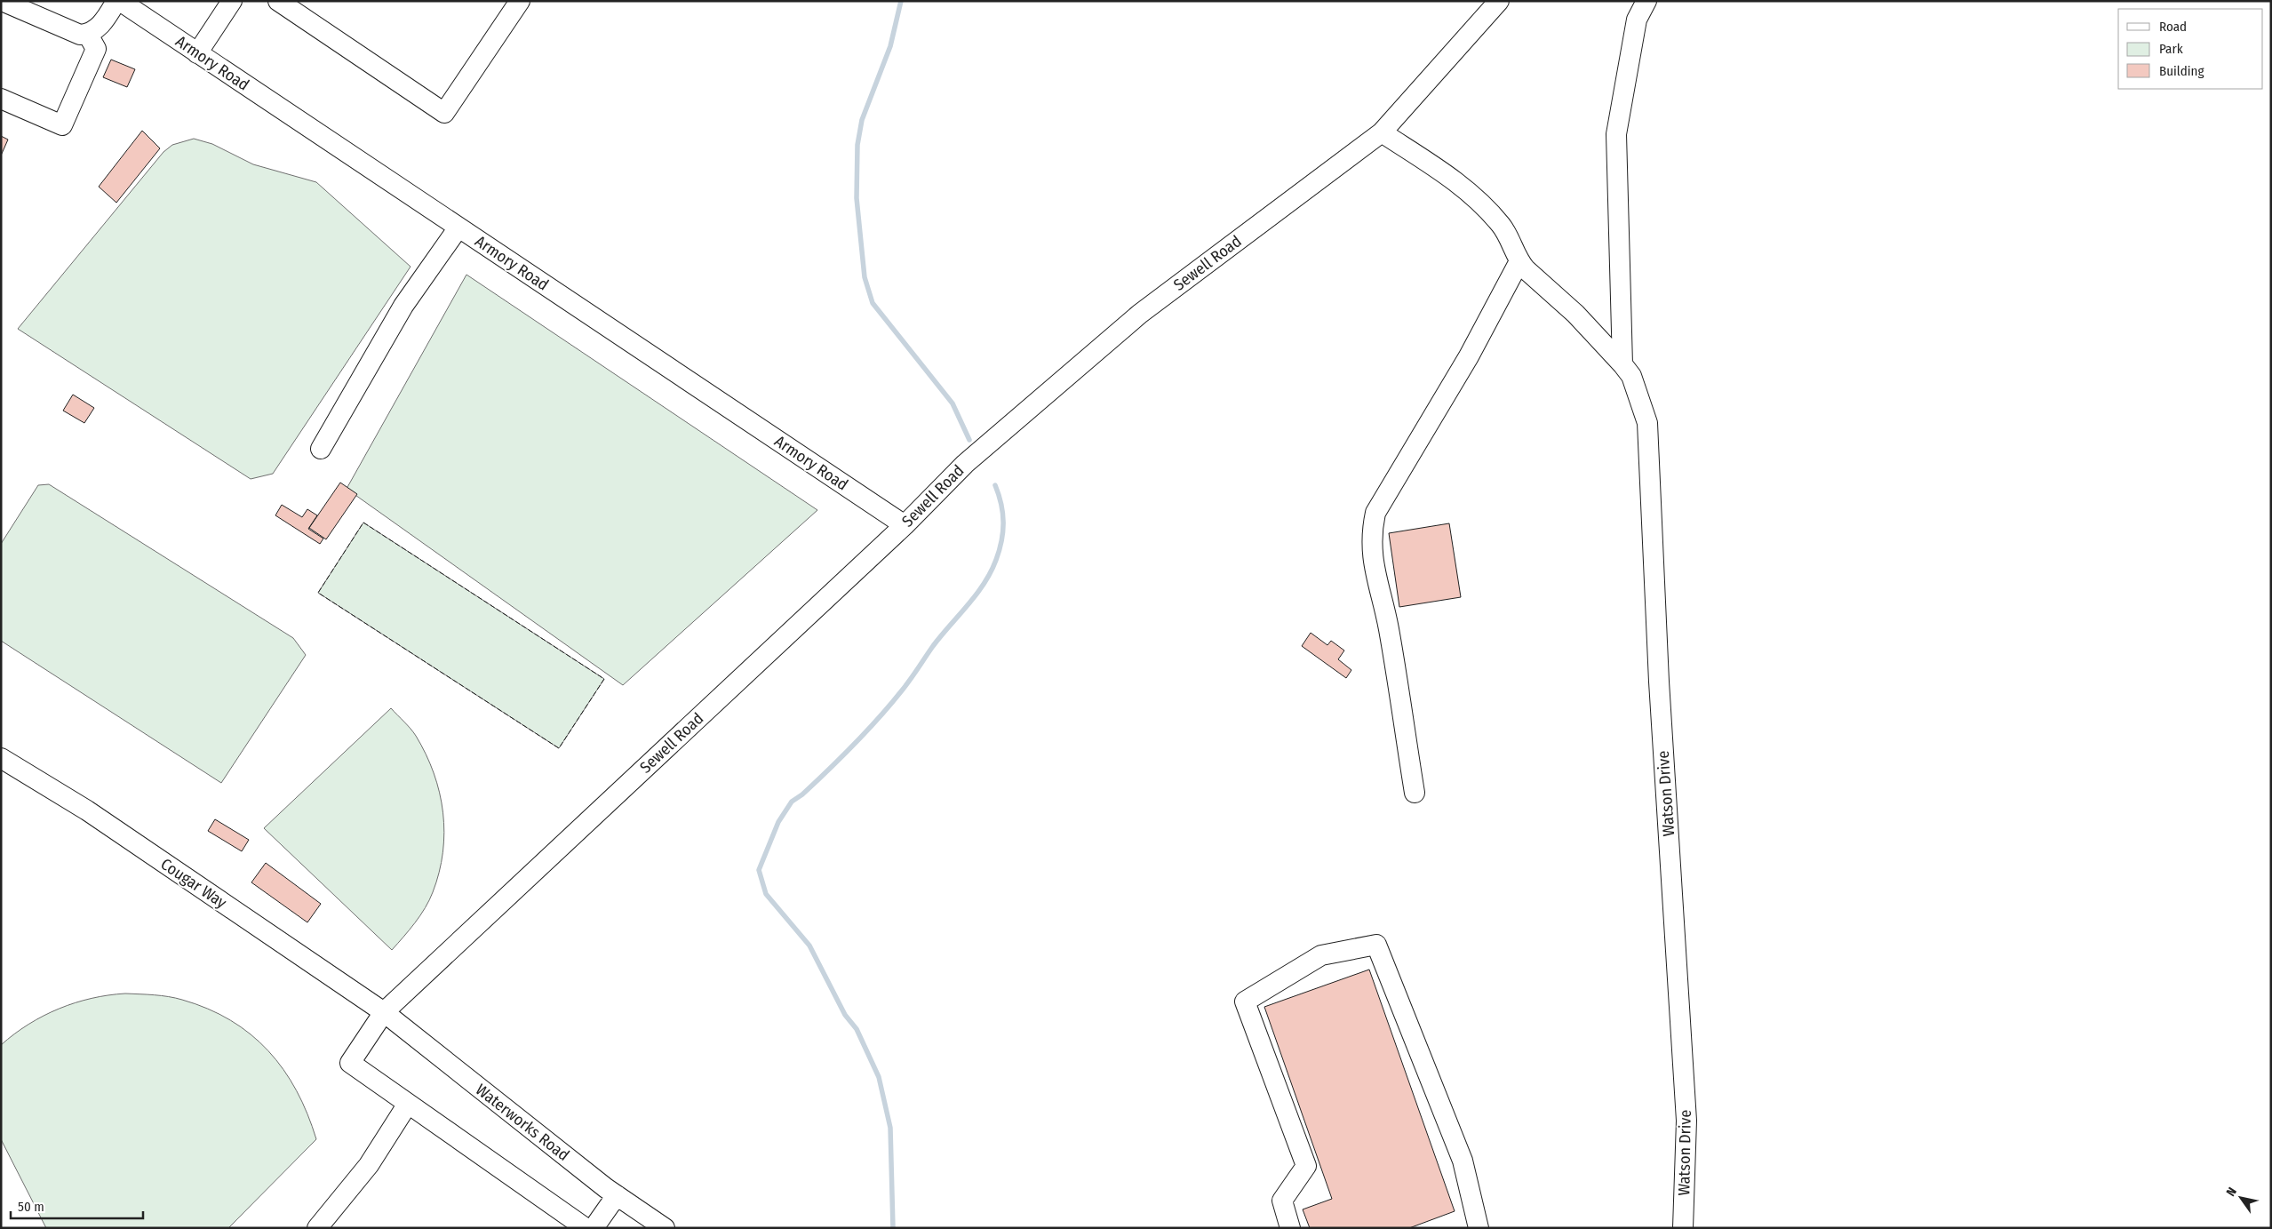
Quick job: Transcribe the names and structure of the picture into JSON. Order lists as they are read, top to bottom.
{
  "streets": {
    "street": [
      "Armory Road",
      "Sewell Road",
      "Watson Drive",
      "Cougar Way",
      "Waterworks Road"
    ]
  },
  "crossings": [
    ["Armory Road", "Sewell Road"],
    ["Sewell Road", "Watson Drive"],
    ["Sewell Road", "Cougar Way"],
    ["Sewell Road", "Waterworks Road"],
    ["Cougar Way", "Waterworks Road"]
  ],
  "legend": ["Road", "Park", "Building"],
  "scale_bar": "50 m",
  "north": "top left"
}
